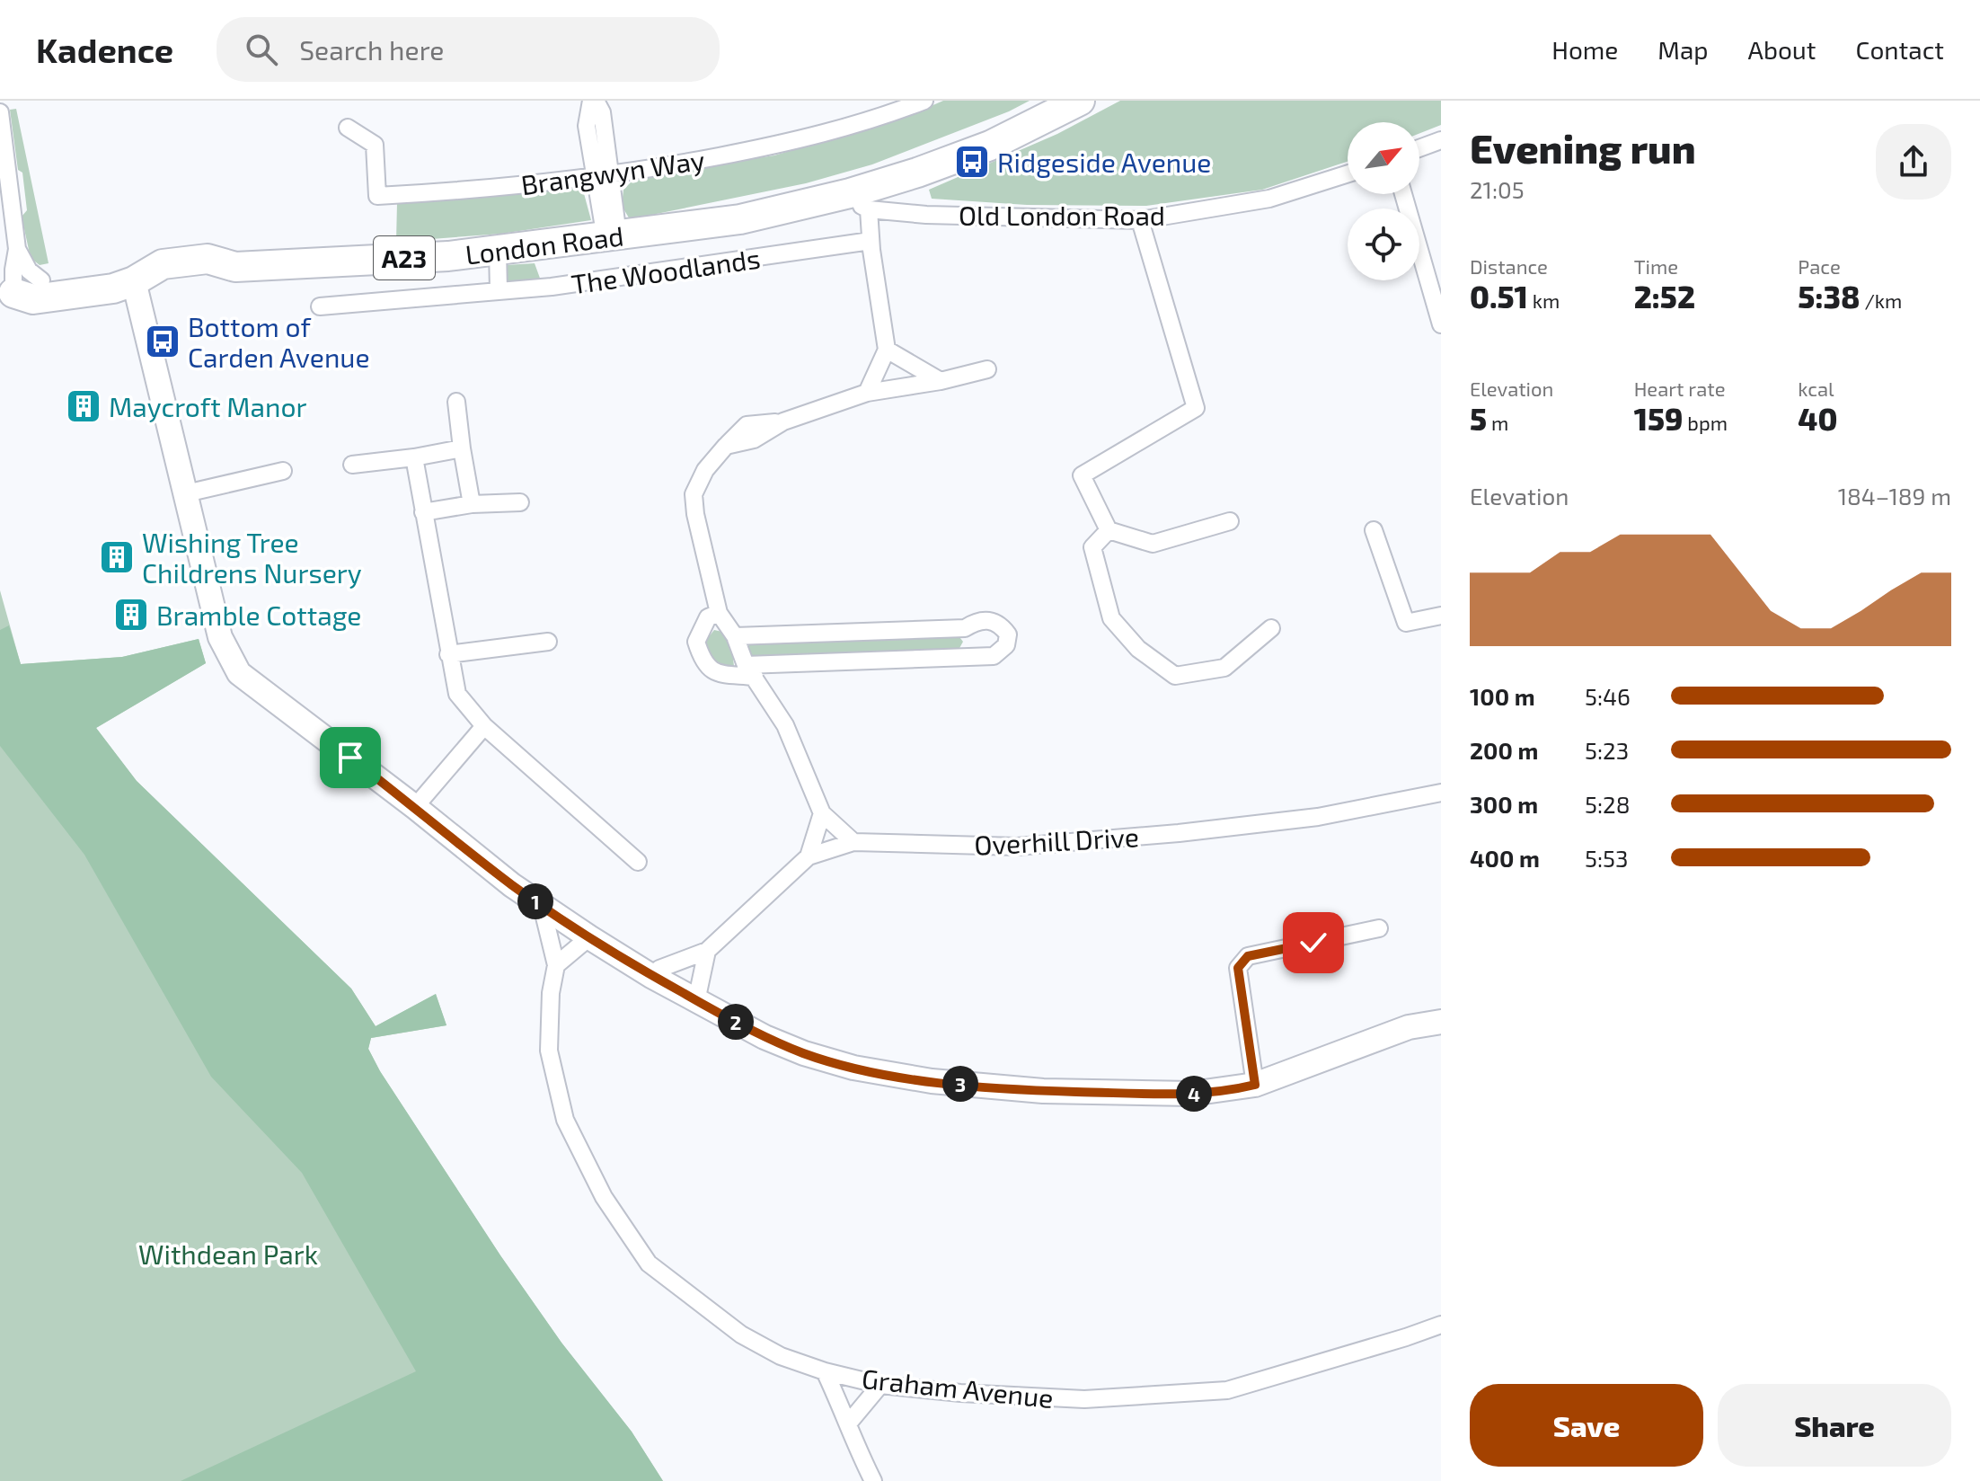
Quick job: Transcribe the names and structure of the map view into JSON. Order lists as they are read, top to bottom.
{
  "streets": {
    "highway": ["London Road", "A23"],
    "street": [
      "Brangwyn Way",
      "Old London Road",
      "The Woodlands",
      "Overhill Drive",
      "Graham Avenue"
    ]
  },
  "crossings": [
    ["Old London Road", "London Road"],
    ["Old London Road", "A23"],
    ["London Road", "A23"]
  ],
  "parks": ["Withdean Park"],
  "places": {
    "bus stop": ["Ridgeside Avenue", "Bottom of Carden Avenue"],
    "building": ["Maycroft Manor", "Wishing Tree Childrens Nursery", "Bramble Cottage"]
  },
  "north": "top right",
  "page": {
    "header": "Kadence",
    "search": "Search here",
    "nav": [
      "Home",
      "Map",
      "About",
      "Contact"
    ],
    "heading": ["Evening run", "21:05"],
    "stats": [
      ["Distance", "0.51 km"],
      ["Time", "2:52"],
      ["Pace", "5:38 /km"],
      ["Elevation", "5 m"],
      ["Heart rate", "159 bpm"],
      ["kcal", "40"]
    ],
    "chart": ["Elevation", "184–189 m"],
    "list": [
      {
        "name": "100 m",
        "note": "5:46"
      },
      {
        "name": "200 m",
        "note": "5:23"
      },
      {
        "name": "300 m",
        "note": "5:28"
      },
      {
        "name": "400 m",
        "note": "5:53"
      }
    ],
    "pins": [
      "1",
      "2",
      "3",
      "4"
    ],
    "buttons": ["Save", "Share"]
  }
}
